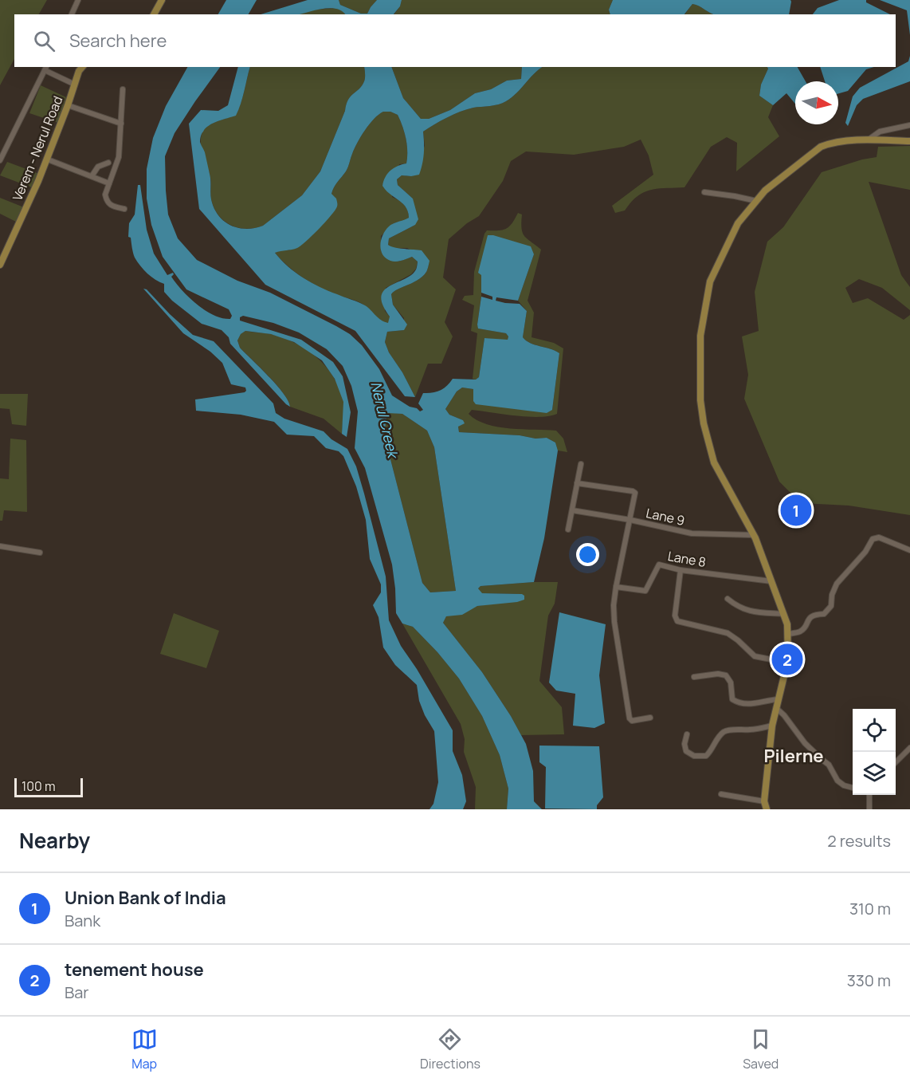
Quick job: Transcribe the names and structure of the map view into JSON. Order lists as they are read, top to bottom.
{
  "streets": {
    "main road": ["Verem - Nerul Road"],
    "street": ["Lane 9", "Lane 8"]
  },
  "districts": ["Pilerne"],
  "water": ["Nerul Creek"],
  "scale_bar": "100 m",
  "north": "right",
  "page": {
    "search": "Search here",
    "pins": ["1", "2"],
    "scale": "100 m",
    "heading": ["Nearby", "2 results"],
    "list": [
      {
        "mark": "1",
        "name": "Union Bank of India",
        "note": "Bank",
        "value": "310 m"
      },
      {
        "mark": "2",
        "name": "tenement house",
        "note": "Bar",
        "value": "330 m"
      }
    ],
    "nav": ["Map", "Directions", "Saved"]
  }
}
